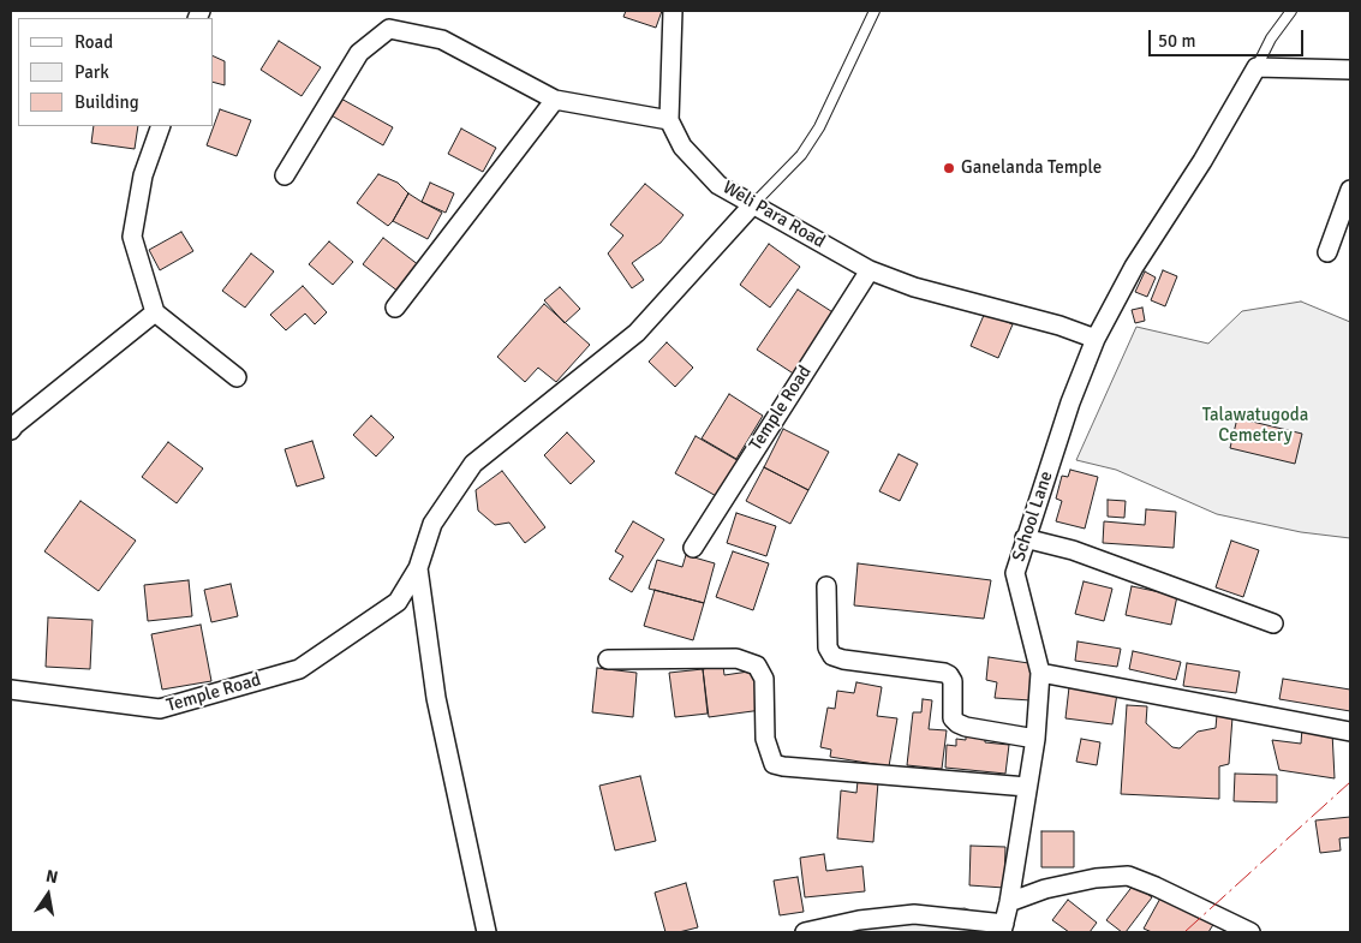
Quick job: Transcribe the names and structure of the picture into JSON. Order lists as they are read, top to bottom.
{
  "streets": {
    "street": ["Weli Para Road", "Temple Road", "School Lane"]
  },
  "crossings": [
    ["Weli Para Road", "Temple Road"]
  ],
  "parks": ["Talawatugoda Cemetery"],
  "places": ["Ganelanda Temple"],
  "legend": ["Road", "Park", "Building"],
  "scale_bar": "50 m",
  "north": "top"
}
